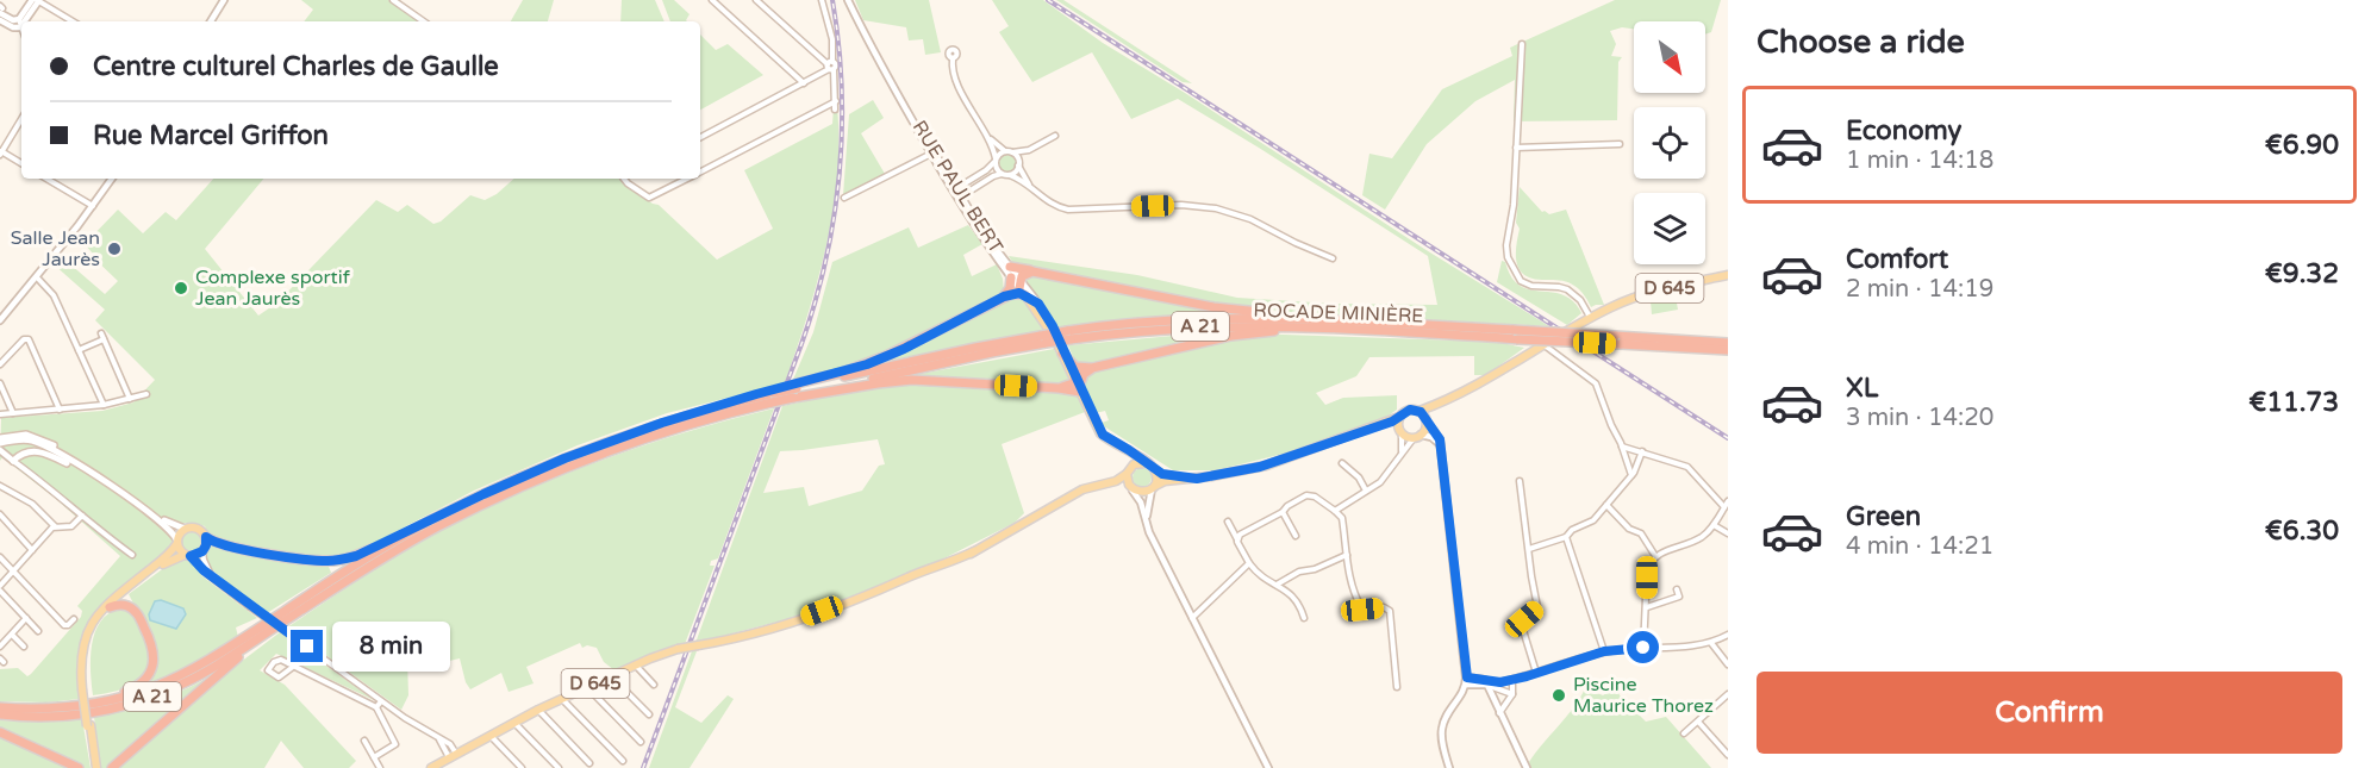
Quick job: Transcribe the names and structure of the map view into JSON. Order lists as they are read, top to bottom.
{
  "streets": {
    "highway": ["ROCADE MINIÈRE", "A 21"],
    "main road": ["RUE PAUL BERT", "D 645"]
  },
  "crossings": [
    ["RUE PAUL BERT", "D 645"]
  ],
  "places": ["Salle Jean Jaurès", "Complexe sportif Jean Jaurès", "Piscine Maurice Thorez"],
  "north": "bottom right",
  "page": {
    "heading": "Choose a ride",
    "banner": ["Centre culturel Charles de Gaulle", "Rue Marcel Griffon"],
    "list": [
      {
        "name": "Economy",
        "note": "1 min · 14:18",
        "value": "€6.90"
      },
      {
        "name": "Comfort",
        "note": "2 min · 14:19",
        "value": "€9.32"
      },
      {
        "name": "XL",
        "note": "3 min · 14:20",
        "value": "€11.73"
      },
      {
        "name": "Green",
        "note": "4 min · 14:21",
        "value": "€6.30"
      }
    ],
    "bubble": "8 min",
    "buttons": "Confirm"
  }
}
